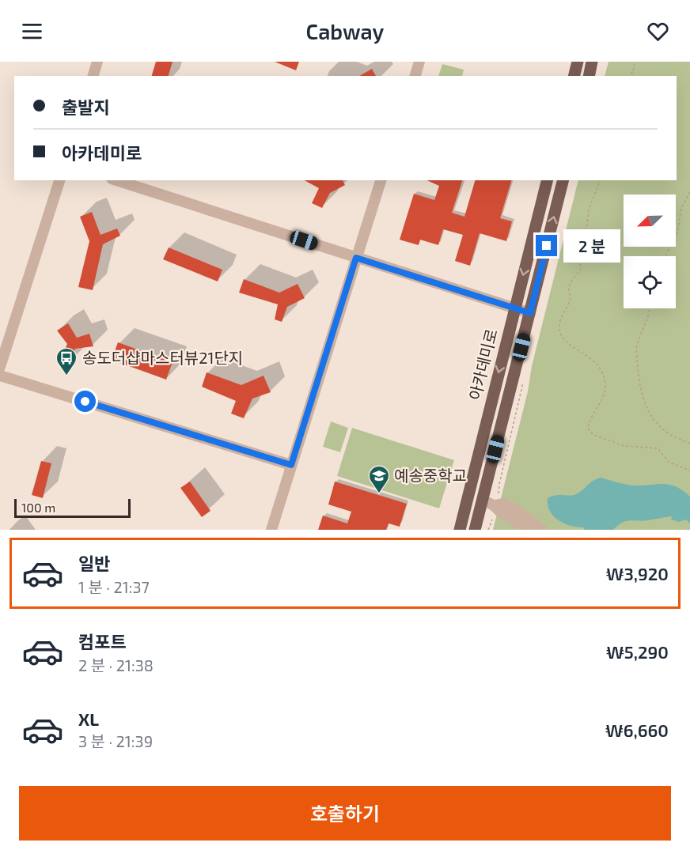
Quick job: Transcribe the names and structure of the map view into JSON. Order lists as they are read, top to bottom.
{
  "streets": {
    "main road": ["아카데미로"]
  },
  "places": {
    "bus stop": ["송도더샵마스터뷰21단지"],
    "school or university": ["예송중학교"]
  },
  "scale_bar": "100 m",
  "north": "bottom left",
  "page": {
    "header": "Cabway",
    "banner": ["출발지", "아카데미로"],
    "bubble": "2 분",
    "scale": "100 m",
    "list": [
      {
        "name": "일반",
        "note": "1 분 · 21:37",
        "value": "₩3,920"
      },
      {
        "name": "컴포트",
        "note": "2 분 · 21:38",
        "value": "₩5,290"
      },
      {
        "name": "XL",
        "note": "3 분 · 21:39",
        "value": "₩6,660"
      }
    ],
    "buttons": "호출하기"
  }
}
